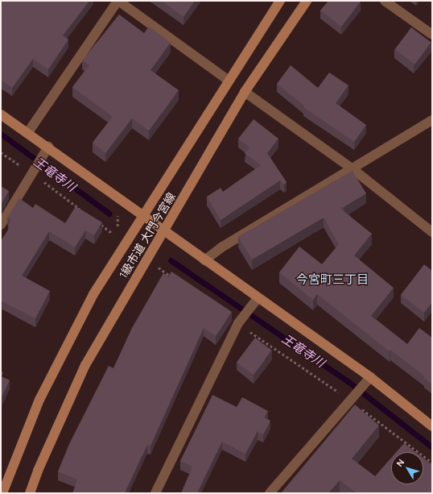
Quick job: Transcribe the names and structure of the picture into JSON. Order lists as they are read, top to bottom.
{
  "streets": {
    "street": ["1級市道 大門今宮線"]
  },
  "districts": ["今宮町三丁目"],
  "water": ["王竜寺川"],
  "north": "top left"
}
